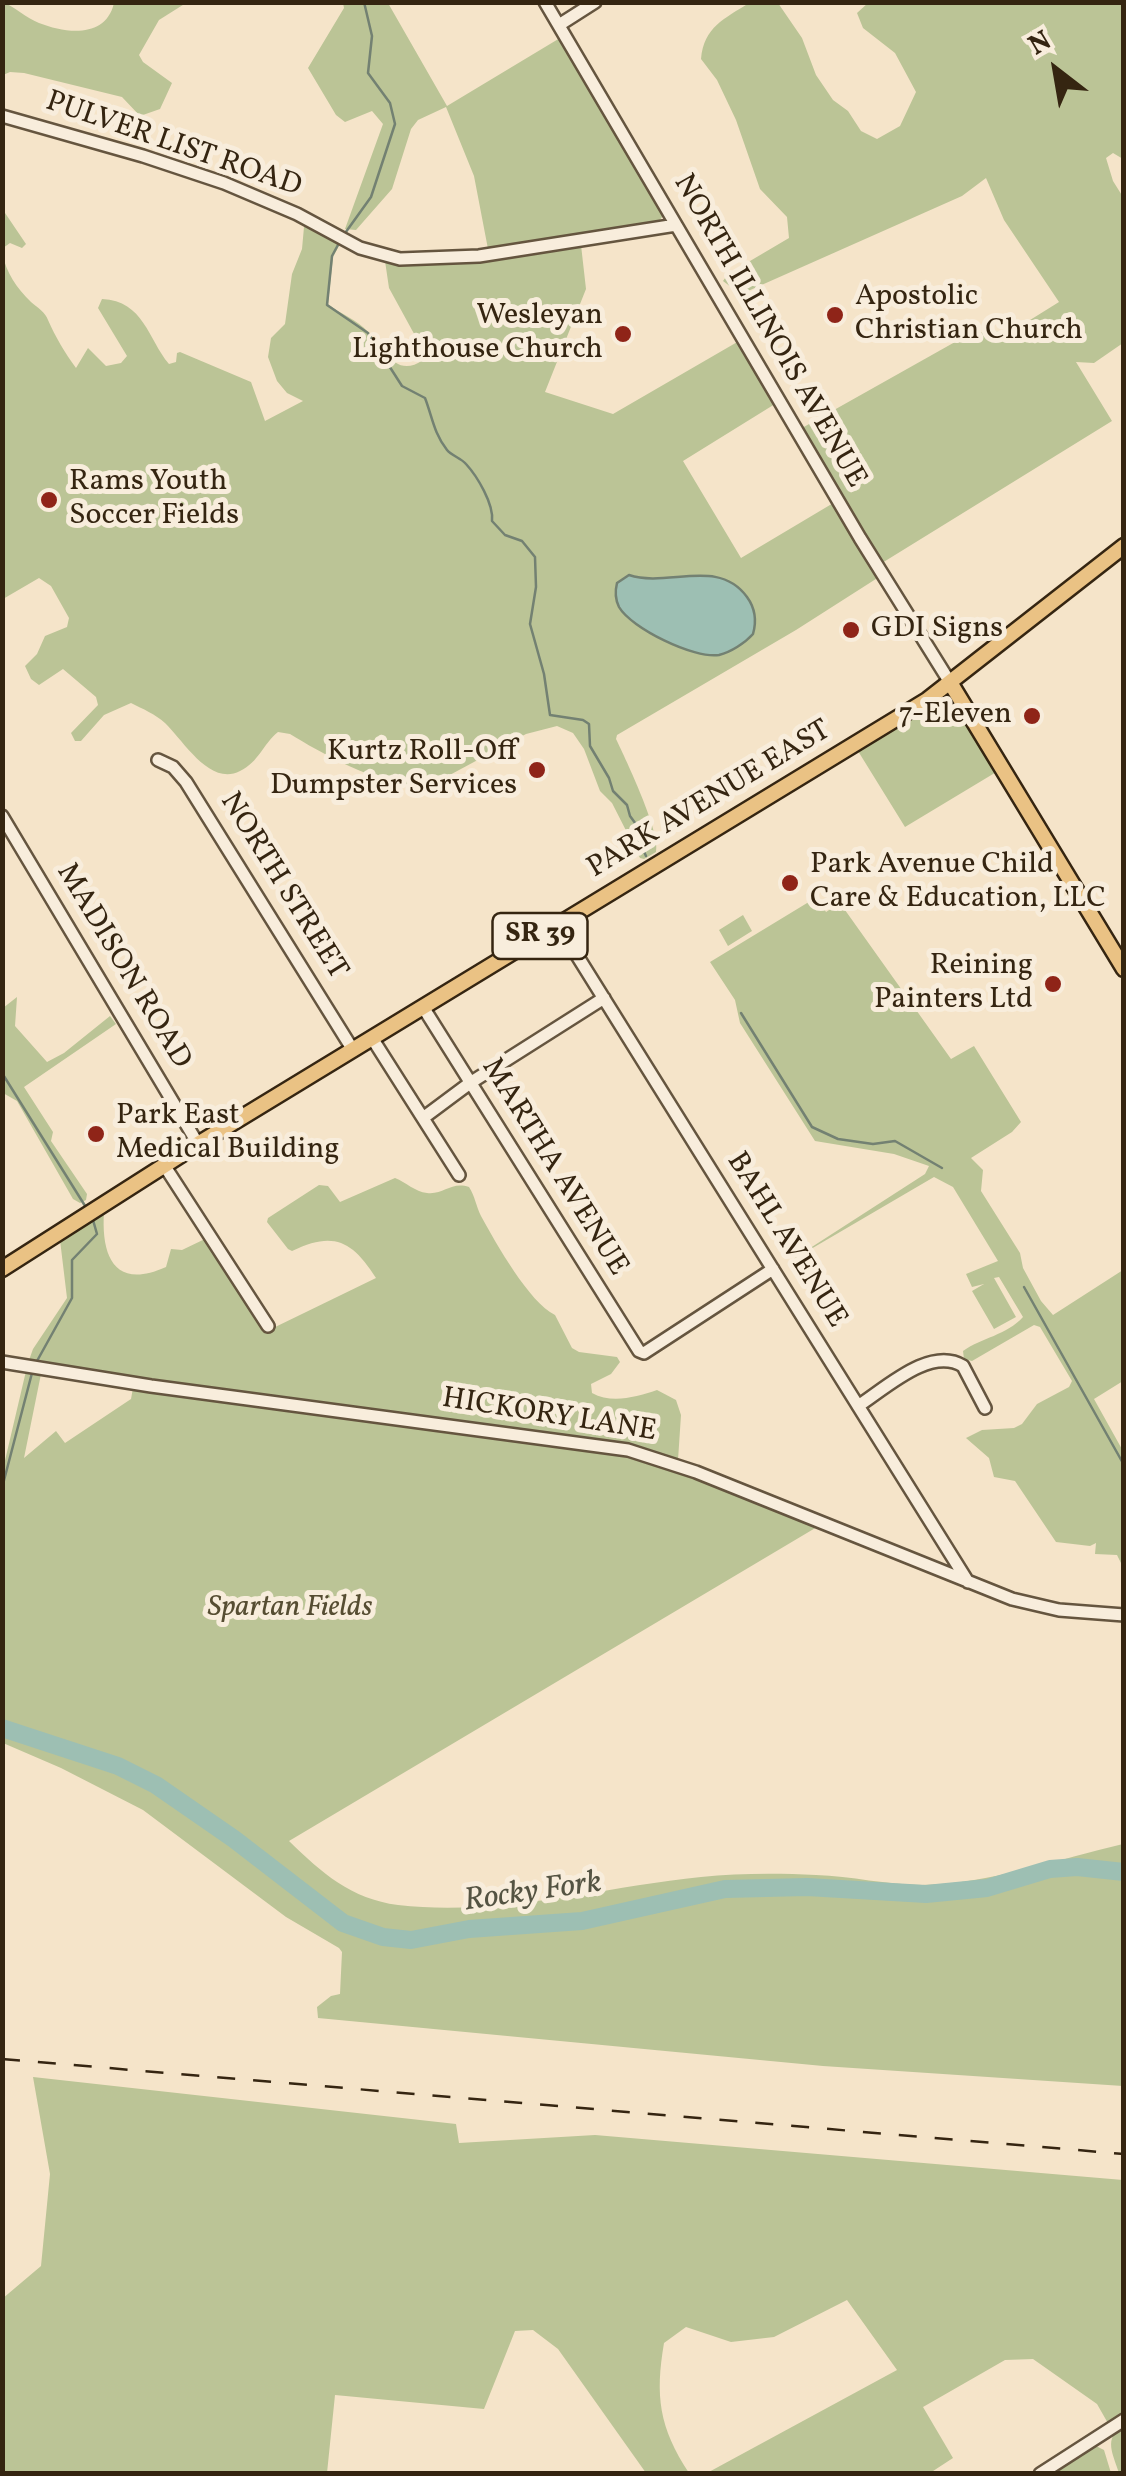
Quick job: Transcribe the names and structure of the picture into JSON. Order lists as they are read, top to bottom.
{
  "streets": {
    "main road": ["PARK AVENUE EAST", "SR 39"],
    "street": [
      "PULVER LIST ROAD",
      "NORTH ILLINOIS AVENUE",
      "NORTH STREET",
      "MADISON ROAD",
      "MARTHA AVENUE",
      "BAHL AVENUE",
      "HICKORY LANE"
    ]
  },
  "crossings": [
    ["PULVER LIST ROAD", "NORTH ILLINOIS AVENUE"],
    ["NORTH ILLINOIS AVENUE", "PARK AVENUE EAST"],
    ["PARK AVENUE EAST", "NORTH STREET"],
    ["PARK AVENUE EAST", "MADISON ROAD"],
    ["PARK AVENUE EAST", "MARTHA AVENUE"],
    ["PARK AVENUE EAST", "BAHL AVENUE"],
    ["MARTHA AVENUE", "BAHL AVENUE"],
    ["BAHL AVENUE", "HICKORY LANE"]
  ],
  "water": ["Rocky Fork"],
  "parks": ["Spartan Fields"],
  "places": [
    "Apostolic Christian Church",
    "Wesleyan Lighthouse Church",
    "Rams Youth Soccer Fields",
    "GDI Signs",
    "7-Eleven",
    "Kurtz Roll-Off Dumpster Services",
    "Park Avenue Child Care & Education, LLC",
    "Reining Painters Ltd",
    "Park East Medical Building"
  ],
  "north": "top left"
}
